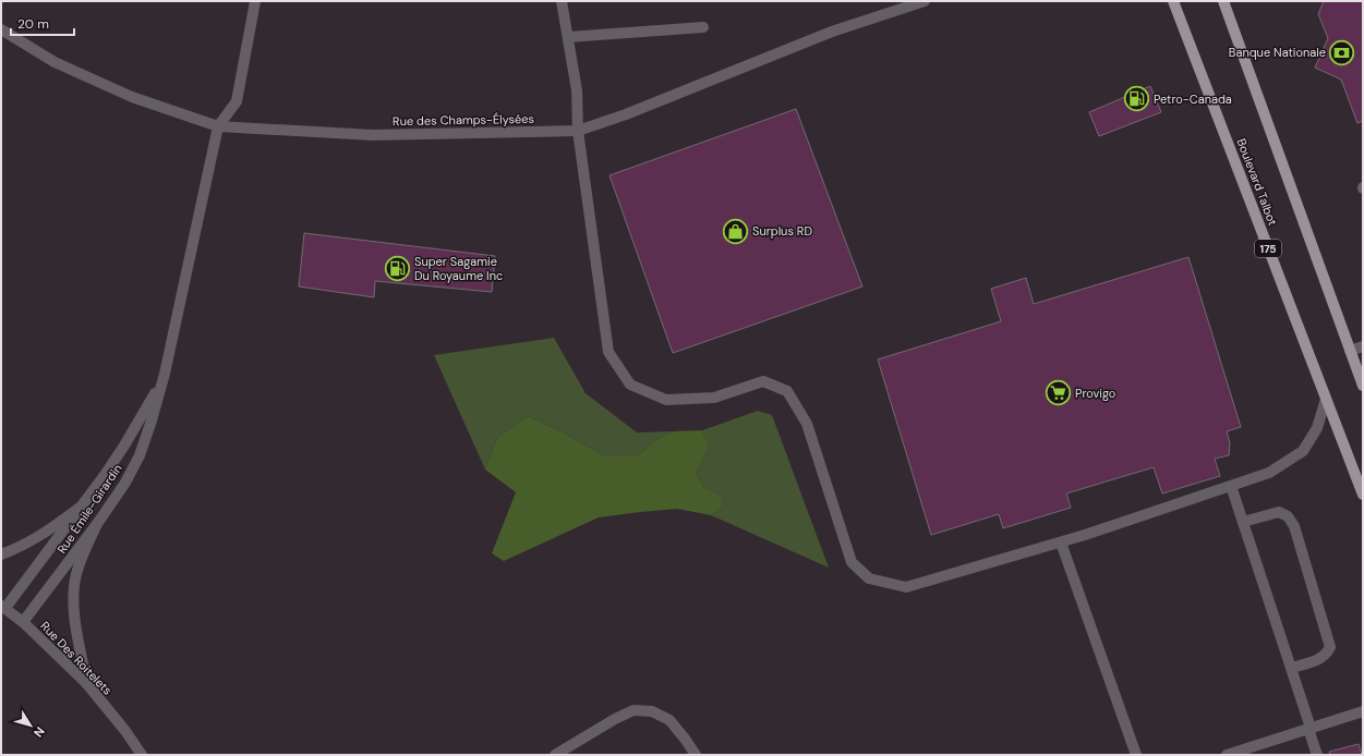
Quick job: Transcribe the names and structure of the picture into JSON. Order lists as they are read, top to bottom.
{
  "streets": {
    "main road": ["Boulevard Talbot", "175"],
    "street": ["Rue des Champs-Élysées", "Rue Émile-Girardin", "Rue Des Roitelets"]
  },
  "crossings": [
    ["Rue des Champs-Élysées", "Rue Émile-Girardin"],
    ["Rue Émile-Girardin", "Rue Des Roitelets"]
  ],
  "places": {
    "bank": ["Banque Nationale"],
    "fuel station": ["Petro-Canada", "Super Sagamie Du Royaume Inc"],
    "shop": ["Surplus RD"],
    "supermarket": ["Provigo"]
  },
  "scale_bar": "20 m",
  "north": "bottom right"
}
